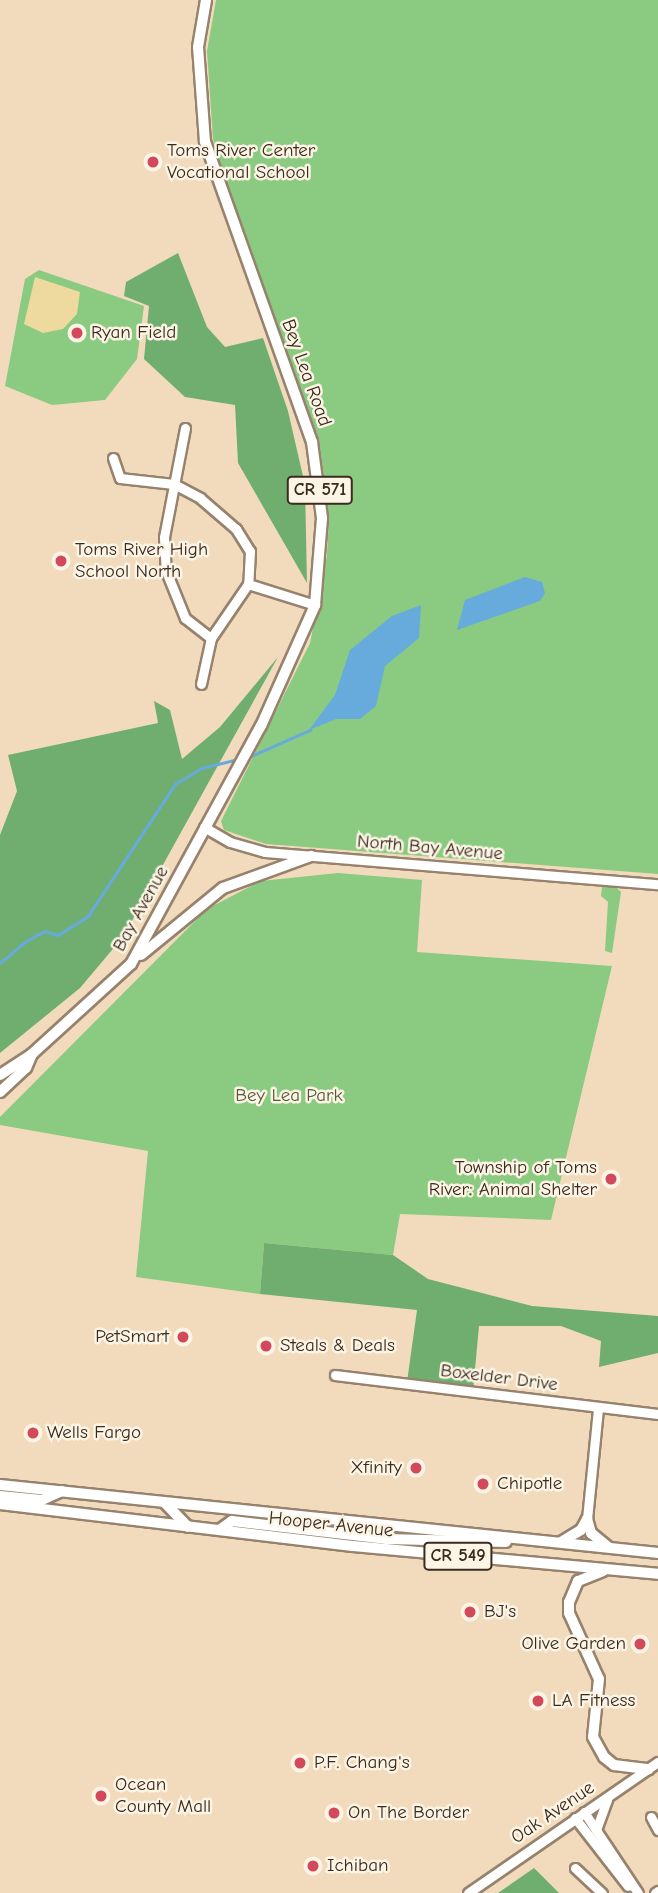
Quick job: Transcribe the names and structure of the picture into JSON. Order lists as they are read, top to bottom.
{
  "streets": {
    "main road": [
      "Bey Lea Road",
      "CR 571",
      "Bay Avenue",
      "Hooper Avenue",
      "CR 549"
    ],
    "street": ["North Bay Avenue", "Boxelder Drive", "Oak Avenue"]
  },
  "crossings": [
    ["Bey Lea Road", "North Bay Avenue"],
    ["Bey Lea Road", "Bay Avenue"],
    ["North Bay Avenue", "Bay Avenue"]
  ],
  "parks": ["Bey Lea Park"],
  "places": [
    "Toms River Center Vocational School",
    "Ryan Field",
    "Toms River High School North",
    "Township of Toms River: Animal Shelter",
    "PetSmart",
    "Steals & Deals",
    "Wells Fargo",
    "Xfinity",
    "Chipotle",
    "BJ's",
    "Olive Garden",
    "LA Fitness",
    "P.F. Chang's",
    "Ocean County Mall",
    "On The Border",
    "Ichiban"
  ]
}
